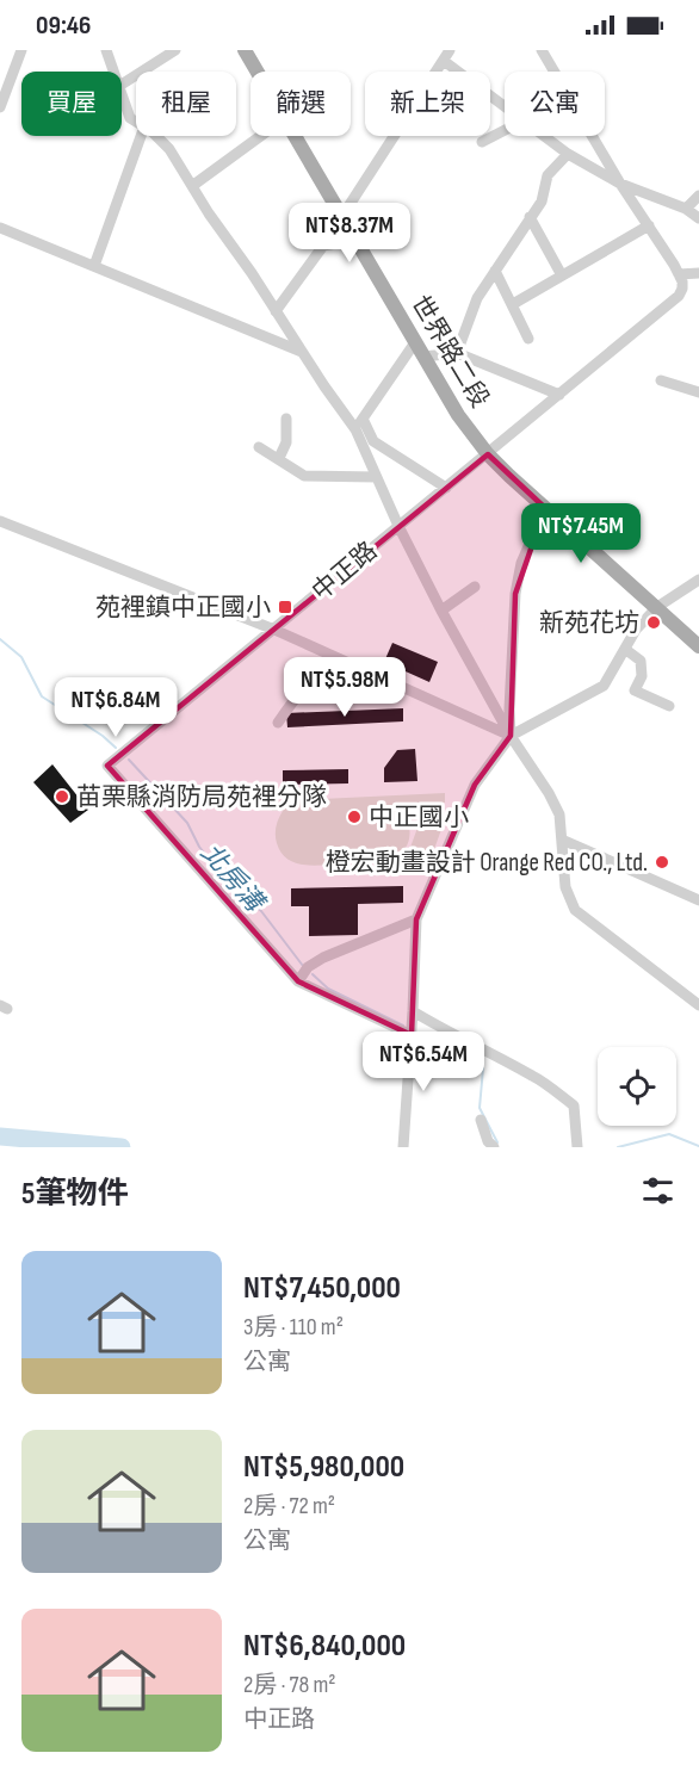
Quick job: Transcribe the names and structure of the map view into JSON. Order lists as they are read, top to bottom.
{
  "streets": {
    "main road": ["世界路二段"],
    "street": ["中正路"]
  },
  "crossings": [
    ["世界路二段", "中正路"]
  ],
  "water": ["北房溝"],
  "places": {
    "transit": ["苑裡鎮中正國小"],
    "other": [
      "新苑花坊",
      "苗栗縣消防局苑裡分隊",
      "中正國小",
      "橙宏動畫設計 Orange Red CO., Ltd."
    ]
  },
  "page": {
    "status": "09:46",
    "chip": [
      "買屋",
      "租屋",
      "篩選",
      "新上架",
      "公寓"
    ],
    "price": [
      "NT$8.37M",
      "NT$7.45M",
      "NT$5.98M",
      "NT$6.84M",
      "NT$6.54M"
    ],
    "heading": "5筆物件",
    "list": [
      {
        "name": "NT$7,450,000",
        "note": "3房 · 110 m² · 公寓"
      },
      {
        "name": "NT$5,980,000",
        "note": "2房 · 72 m² · 公寓"
      },
      {
        "name": "NT$6,840,000",
        "note": "2房 · 78 m² · 中正路"
      }
    ]
  }
}
